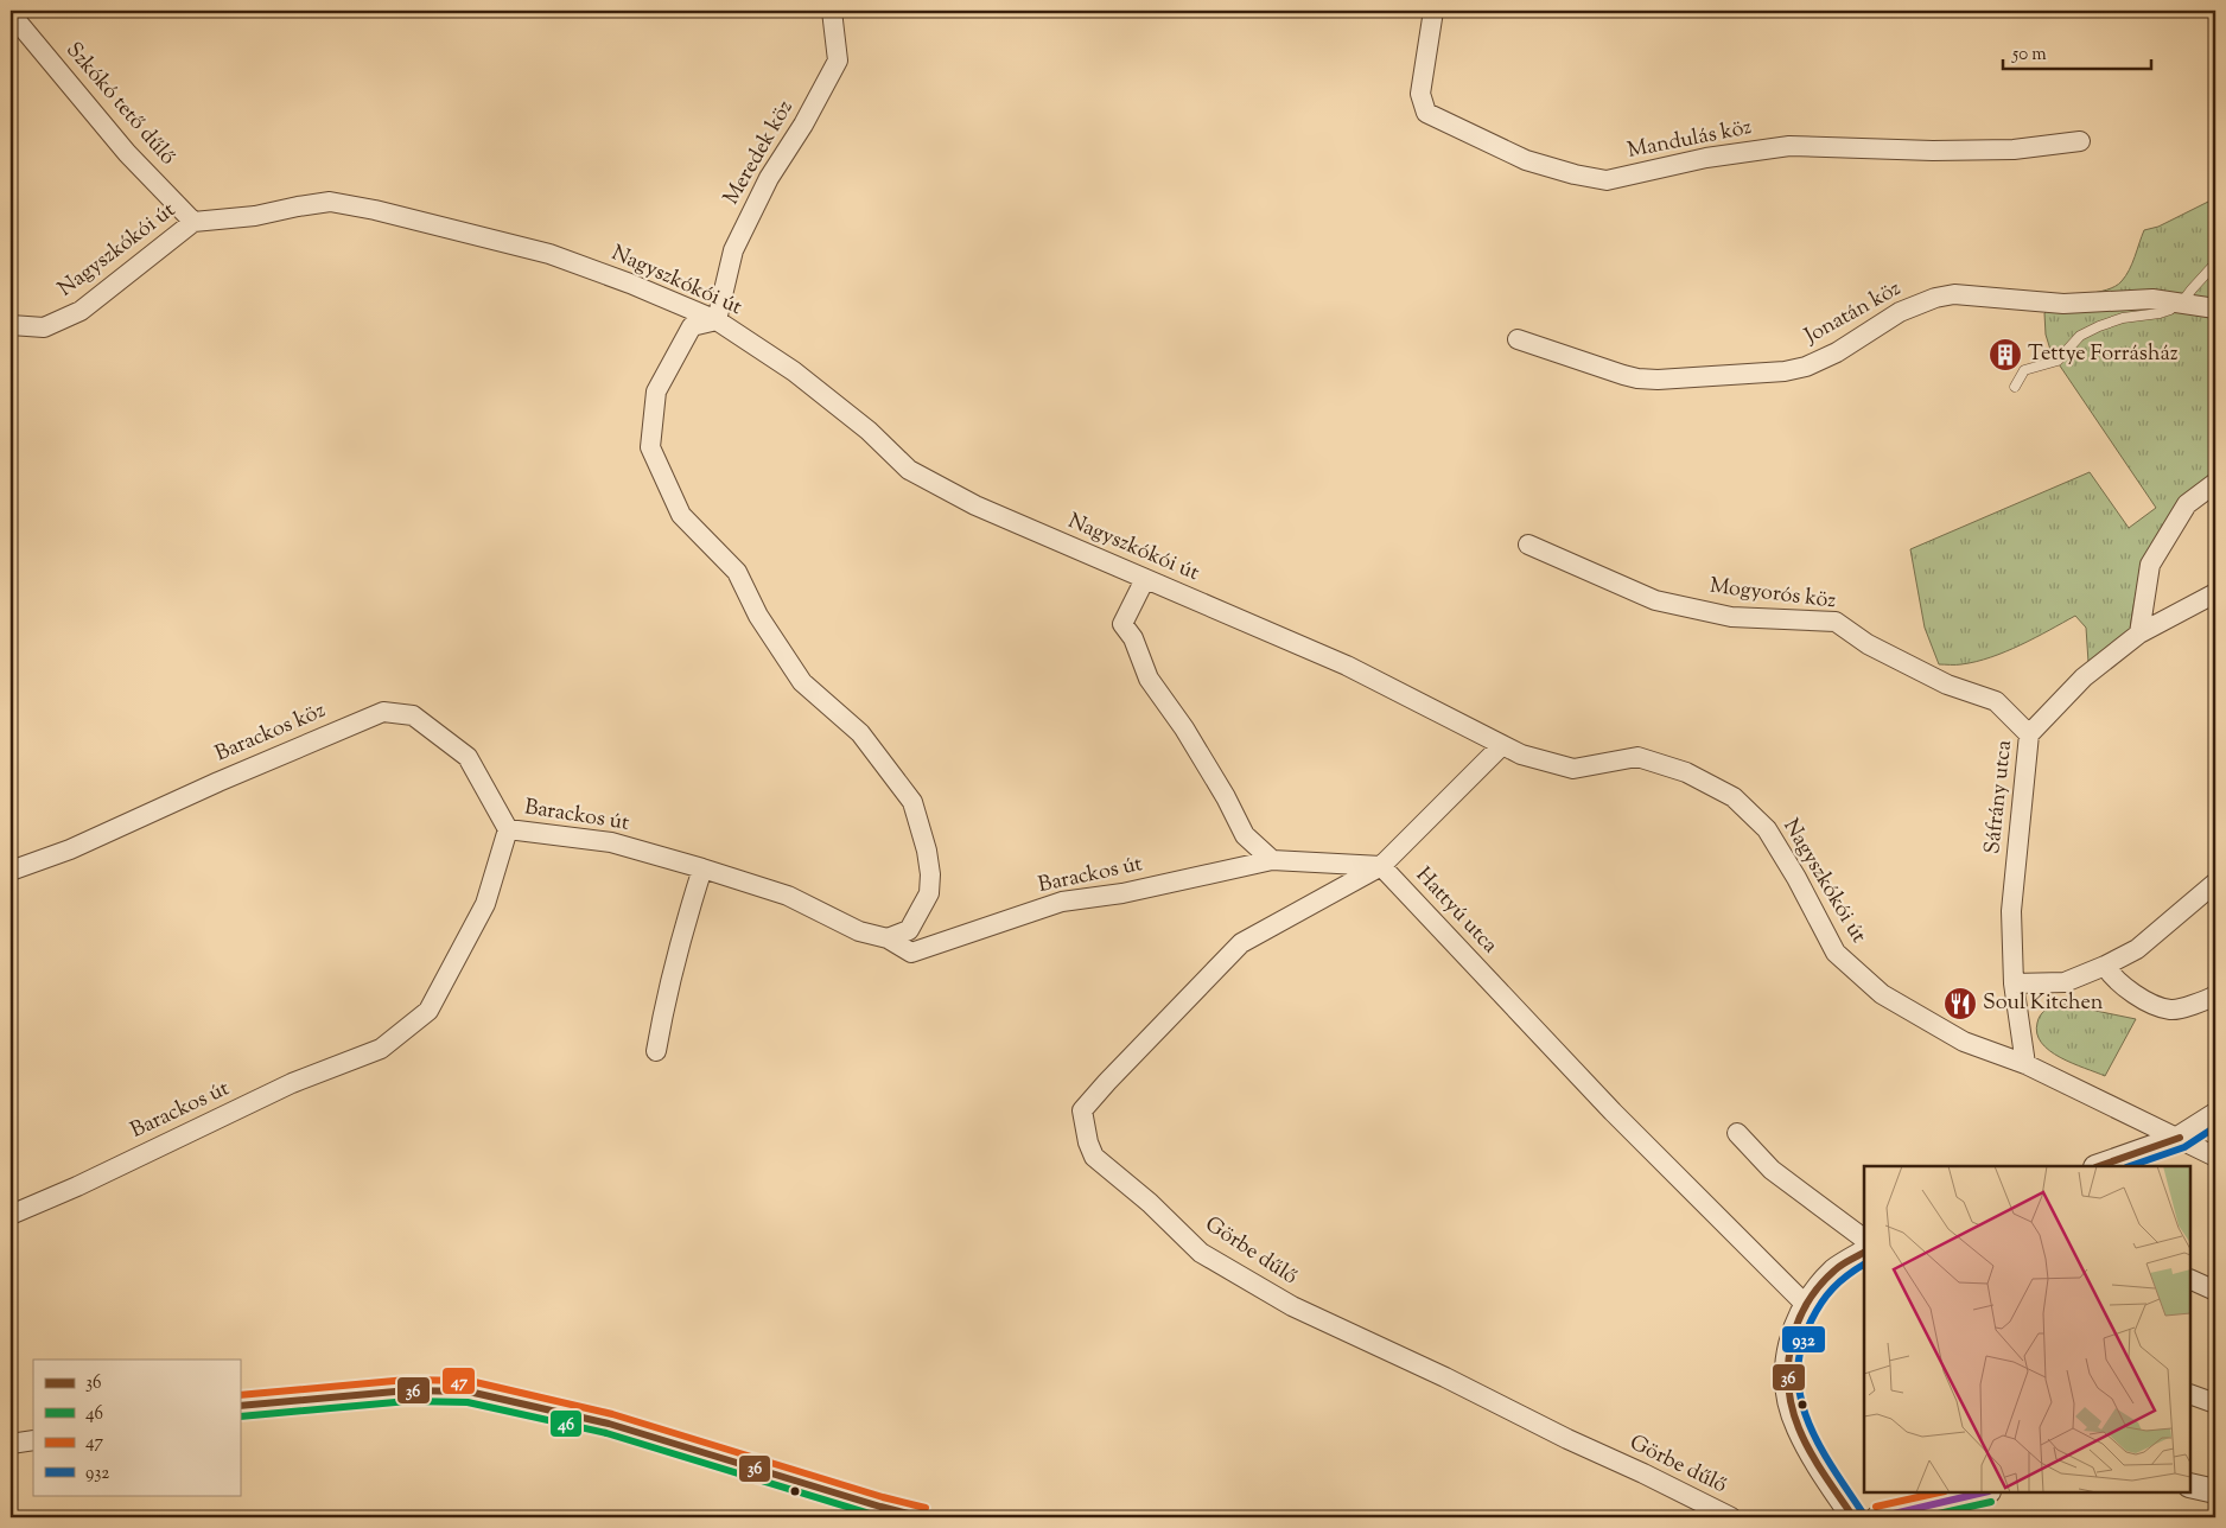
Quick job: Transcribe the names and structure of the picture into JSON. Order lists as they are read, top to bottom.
{
  "streets": {
    "street": [
      "Szkókó tető dűlő",
      "Mandulás köz",
      "Meredek köz",
      "Nagyszkókói út",
      "Jonatán köz",
      "Mogyorós köz",
      "Barackos köz",
      "Sáfrány utca",
      "Barackos út",
      "Hattyú utca",
      "Görbe dűlő"
    ]
  },
  "crossings": [
    ["Szkókó tető dűlő", "Nagyszkókói út"],
    ["Meredek köz", "Nagyszkókói út"],
    ["Nagyszkókói út", "Sáfrány utca"],
    ["Mogyorós köz", "Sáfrány utca"],
    ["Barackos köz", "Barackos út"],
    ["Hattyú utca", "Görbe dűlő"]
  ],
  "places": {
    "building": ["Tettye Forrásház"],
    "restaurant": ["Soul Kitchen"]
  },
  "lines": [
    "transit line 932",
    "transit line 36",
    "transit line 47",
    "transit line 46"
  ],
  "legend": [
    "36",
    "46",
    "47",
    "932"
  ],
  "scale_bar": "50 m"
}
